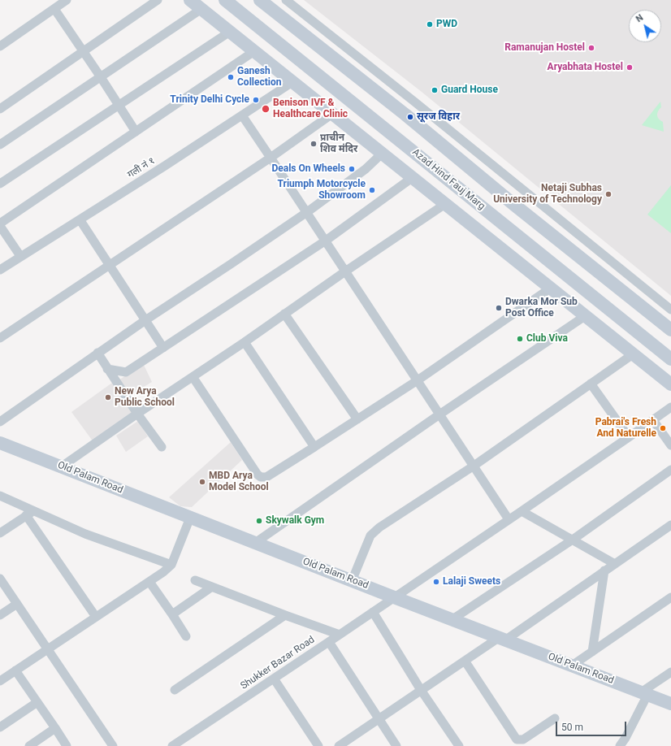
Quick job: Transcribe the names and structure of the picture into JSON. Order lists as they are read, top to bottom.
{
  "streets": {
    "street": [
      "गली नं १",
      "Azad Hind Fauj Marg",
      "Old Palam Road",
      "Shukker Bazar Road"
    ]
  },
  "crossings": [
    ["Old Palam Road", "Shukker Bazar Road"]
  ],
  "places": [
    "PWD",
    "Ramanujan Hostel",
    "Aryabhata Hostel",
    "Ganesh Collection",
    "Guard House",
    "Trinity Delhi Cycle",
    "Benison IVF & Healthcare Clinic",
    "सूरज विहार",
    "प्राचीन शिव मंदिर",
    "Deals On Wheels",
    "Triumph Motorcycle Showroom",
    "Netaji Subhas University of Technology",
    "Dwarka Mor Sub Post Office",
    "Club Viva",
    "New Arya Public School",
    "Pabrai's Fresh And Naturelle",
    "MBD Arya Model School",
    "Skywalk Gym",
    "Lalaji Sweets"
  ],
  "scale_bar": "50 m",
  "north": "top left"
}
